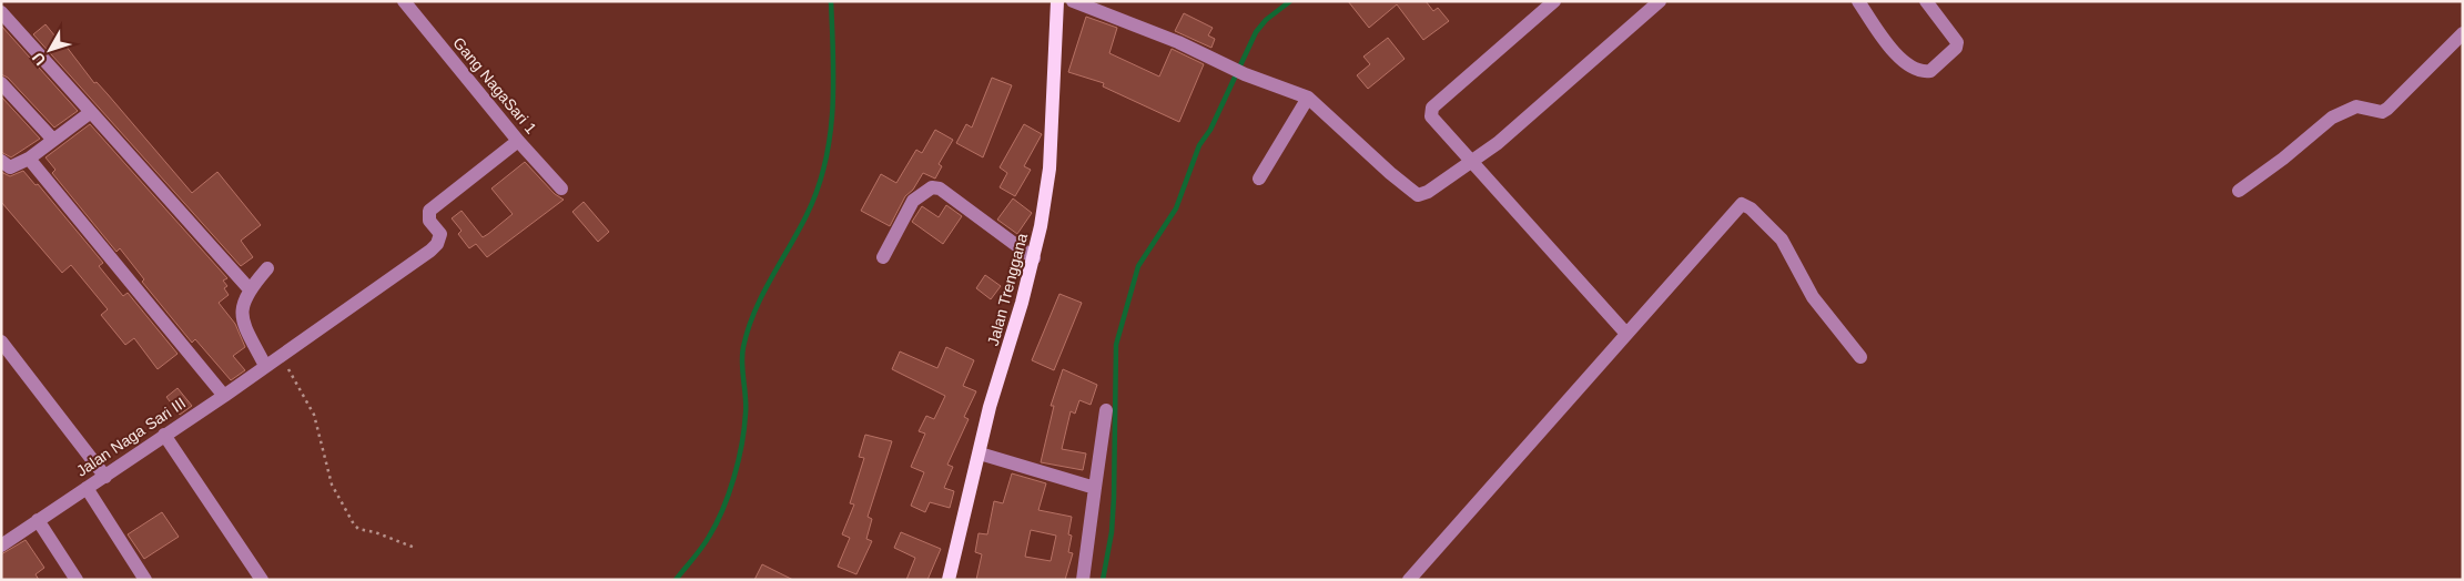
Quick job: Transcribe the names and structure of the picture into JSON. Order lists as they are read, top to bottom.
{
  "streets": {
    "main road": ["Jalan Trenggana"],
    "street": ["Gang NagaSari 1", "Jalan Naga Sari III"]
  },
  "crossings": [
    ["Gang NagaSari 1", "Jalan Naga Sari III"]
  ],
  "north": "bottom left"
}
